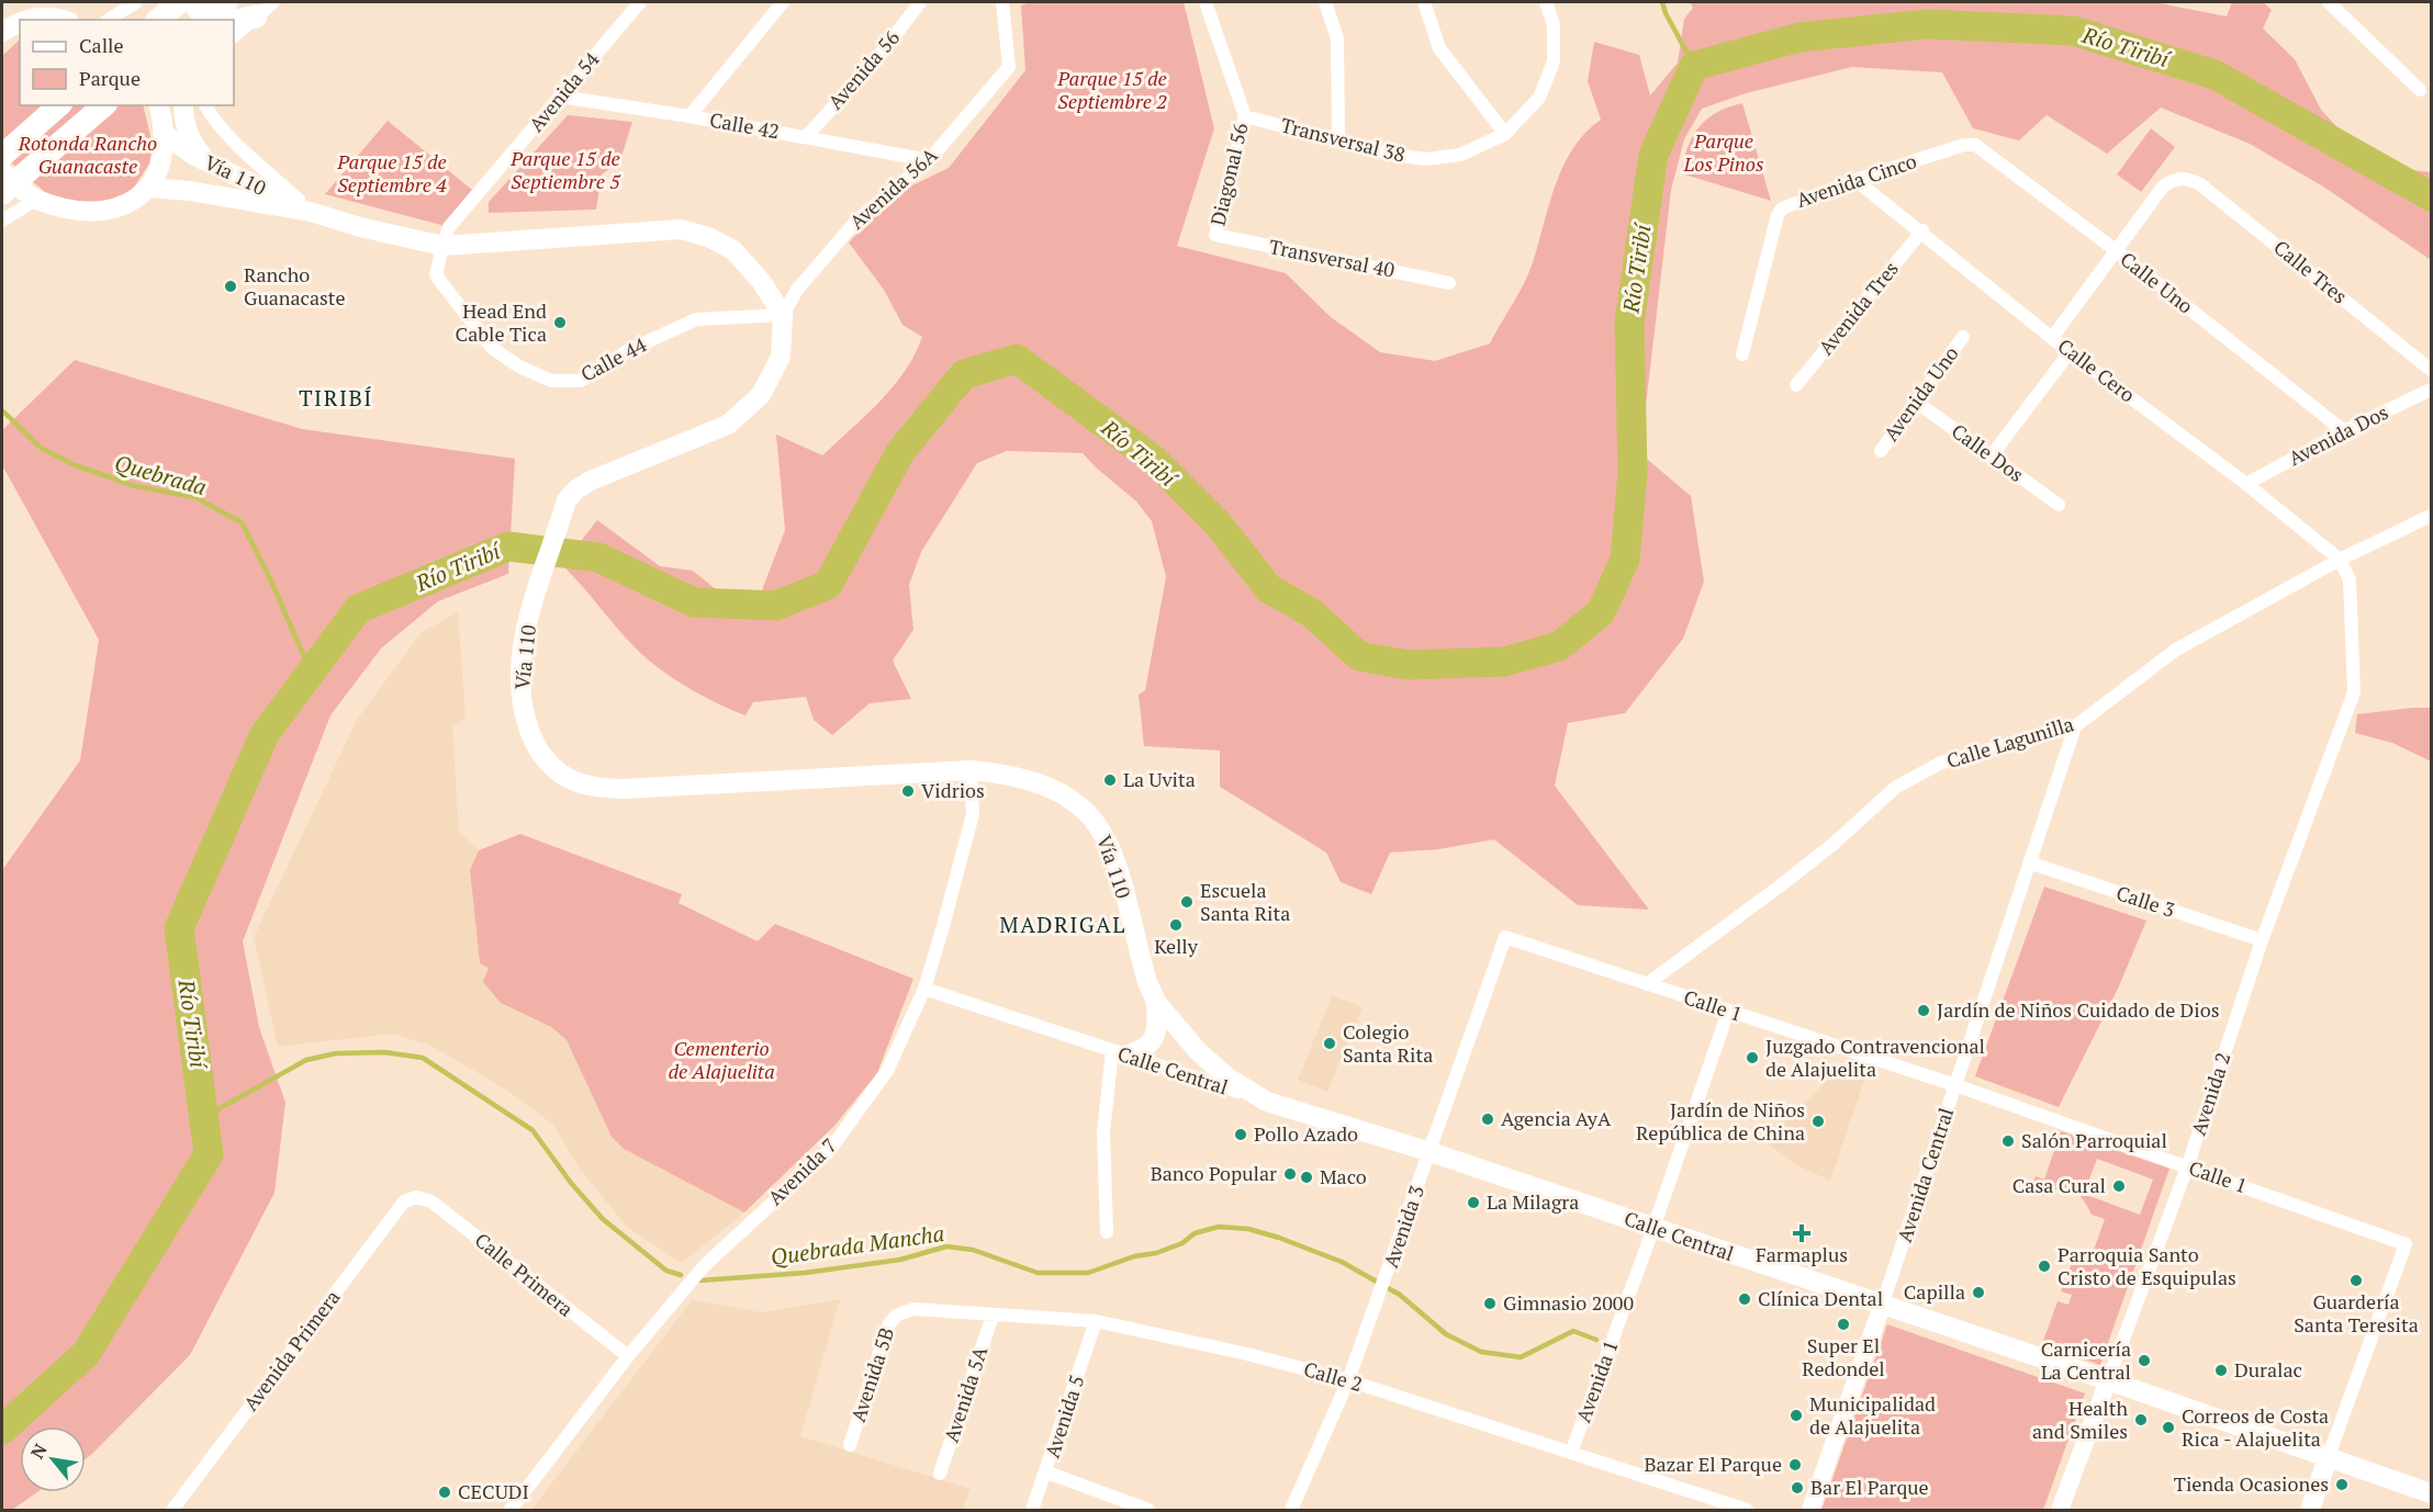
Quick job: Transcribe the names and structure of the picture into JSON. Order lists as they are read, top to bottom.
{
  "streets": {
    "main road": ["Vía 110", "Calle Central"],
    "street": [
      "Avenida 56",
      "Avenida 54",
      "Calle 42",
      "Transversal 38",
      "Diagonal 56",
      "Avenida Cinco",
      "Avenida 56A",
      "Transversal 40",
      "Calle Tres",
      "Calle Uno",
      "Avenida Tres",
      "Calle 44",
      "Calle Cero",
      "Avenida Uno",
      "Avenida Dos",
      "Calle Dos",
      "Calle Lagunilla",
      "Calle 3",
      "Calle 1",
      "Avenida 2",
      "Avenida 7",
      "Avenida Central",
      "Avenida 3",
      "Calle Primera",
      "Avenida Primera",
      "Avenida 5B",
      "Calle 2",
      "Avenida 1",
      "Avenida 5A",
      "Avenida 5"
    ]
  },
  "crossings": [
    ["Avenida 56", "Calle 42"],
    ["Avenida 54", "Calle 42"],
    ["Avenida 54", "Vía 110"],
    ["Avenida 54", "Calle 44"],
    ["Calle 42", "Avenida 56A"],
    ["Transversal 38", "Diagonal 56"],
    ["Diagonal 56", "Transversal 40"],
    ["Vía 110", "Avenida 56A"],
    ["Vía 110", "Calle 44"],
    ["Vía 110", "Calle Central"],
    ["Vía 110", "Avenida 7"],
    ["Avenida Cinco", "Calle Uno"],
    ["Avenida Cinco", "Calle Cero"],
    ["Avenida 56A", "Calle 44"],
    ["Calle Tres", "Calle Uno"],
    ["Calle Uno", "Avenida Dos"],
    ["Avenida Tres", "Calle Cero"],
    ["Calle Cero", "Avenida Dos"],
    ["Calle Cero", "Calle Lagunilla"],
    ["Calle Cero", "Avenida 2"],
    ["Avenida Uno", "Calle Dos"],
    ["Calle Lagunilla", "Calle 1"],
    ["Calle Lagunilla", "Avenida 2"],
    ["Calle Lagunilla", "Avenida Central"],
    ["Calle 3", "Avenida 2"],
    ["Calle 3", "Avenida Central"],
    ["Calle 1", "Calle Central"],
    ["Calle 1", "Avenida 2"],
    ["Calle 1", "Avenida Central"],
    ["Calle 1", "Avenida 3"],
    ["Calle 1", "Avenida 1"],
    ["Calle Central", "Avenida 2"],
    ["Calle Central", "Avenida 7"],
    ["Calle Central", "Avenida Central"],
    ["Calle Central", "Avenida 3"],
    ["Calle Central", "Avenida 1"],
    ["Avenida 7", "Calle Primera"],
    ["Avenida 3", "Calle 2"],
    ["Calle Primera", "Avenida Primera"],
    ["Avenida 5B", "Calle 2"],
    ["Calle 2", "Avenida 1"],
    ["Calle 2", "Avenida 5A"],
    ["Calle 2", "Avenida 5"]
  ],
  "districts": ["TIRIBÍ", "MADRIGAL"],
  "water": ["Río Tiribí", "Quebrada", "Quebrada Mancha"],
  "parks": [
    "Parque 15 de Septiembre 2",
    "Parque Los Pinos",
    "Rotonda Rancho Guanacaste",
    "Parque 15 de Septiembre 5",
    "Parque 15 de Septiembre 4",
    "Cementerio de Alajuelita"
  ],
  "places": {
    "other": [
      "Rancho Guanacaste",
      "Head End Cable Tica",
      "La Uvita",
      "Vidrios",
      "Escuela Santa Rita",
      "Kelly",
      "Jardín de Niños Cuidado de Dios",
      "Colegio Santa Rita",
      "Juzgado Contravencional de Alajuelita",
      "Agencia AyA",
      "Jardín de Niños República de China",
      "Pollo Azado",
      "Salón Parroquial",
      "Banco Popular",
      "Maco",
      "Casa Cural",
      "La Milagra",
      "Parroquia Santo Cristo de Esquipulas",
      "Guardería Santa Teresita",
      "Capilla",
      "Clínica Dental",
      "Gimnasio 2000",
      "Super El Redondel",
      "Carnicería La Central",
      "Duralac",
      "Municipalidad de Alajuelita",
      "Health and Smiles",
      "Correos de Costa Rica - Alajuelita",
      "Bazar El Parque",
      "Tienda Ocasiones",
      "Bar El Parque",
      "CECUDI"
    ],
    "health": ["Farmaplus"]
  },
  "legend": ["Calle", "Parque"],
  "north": "top left"
}
